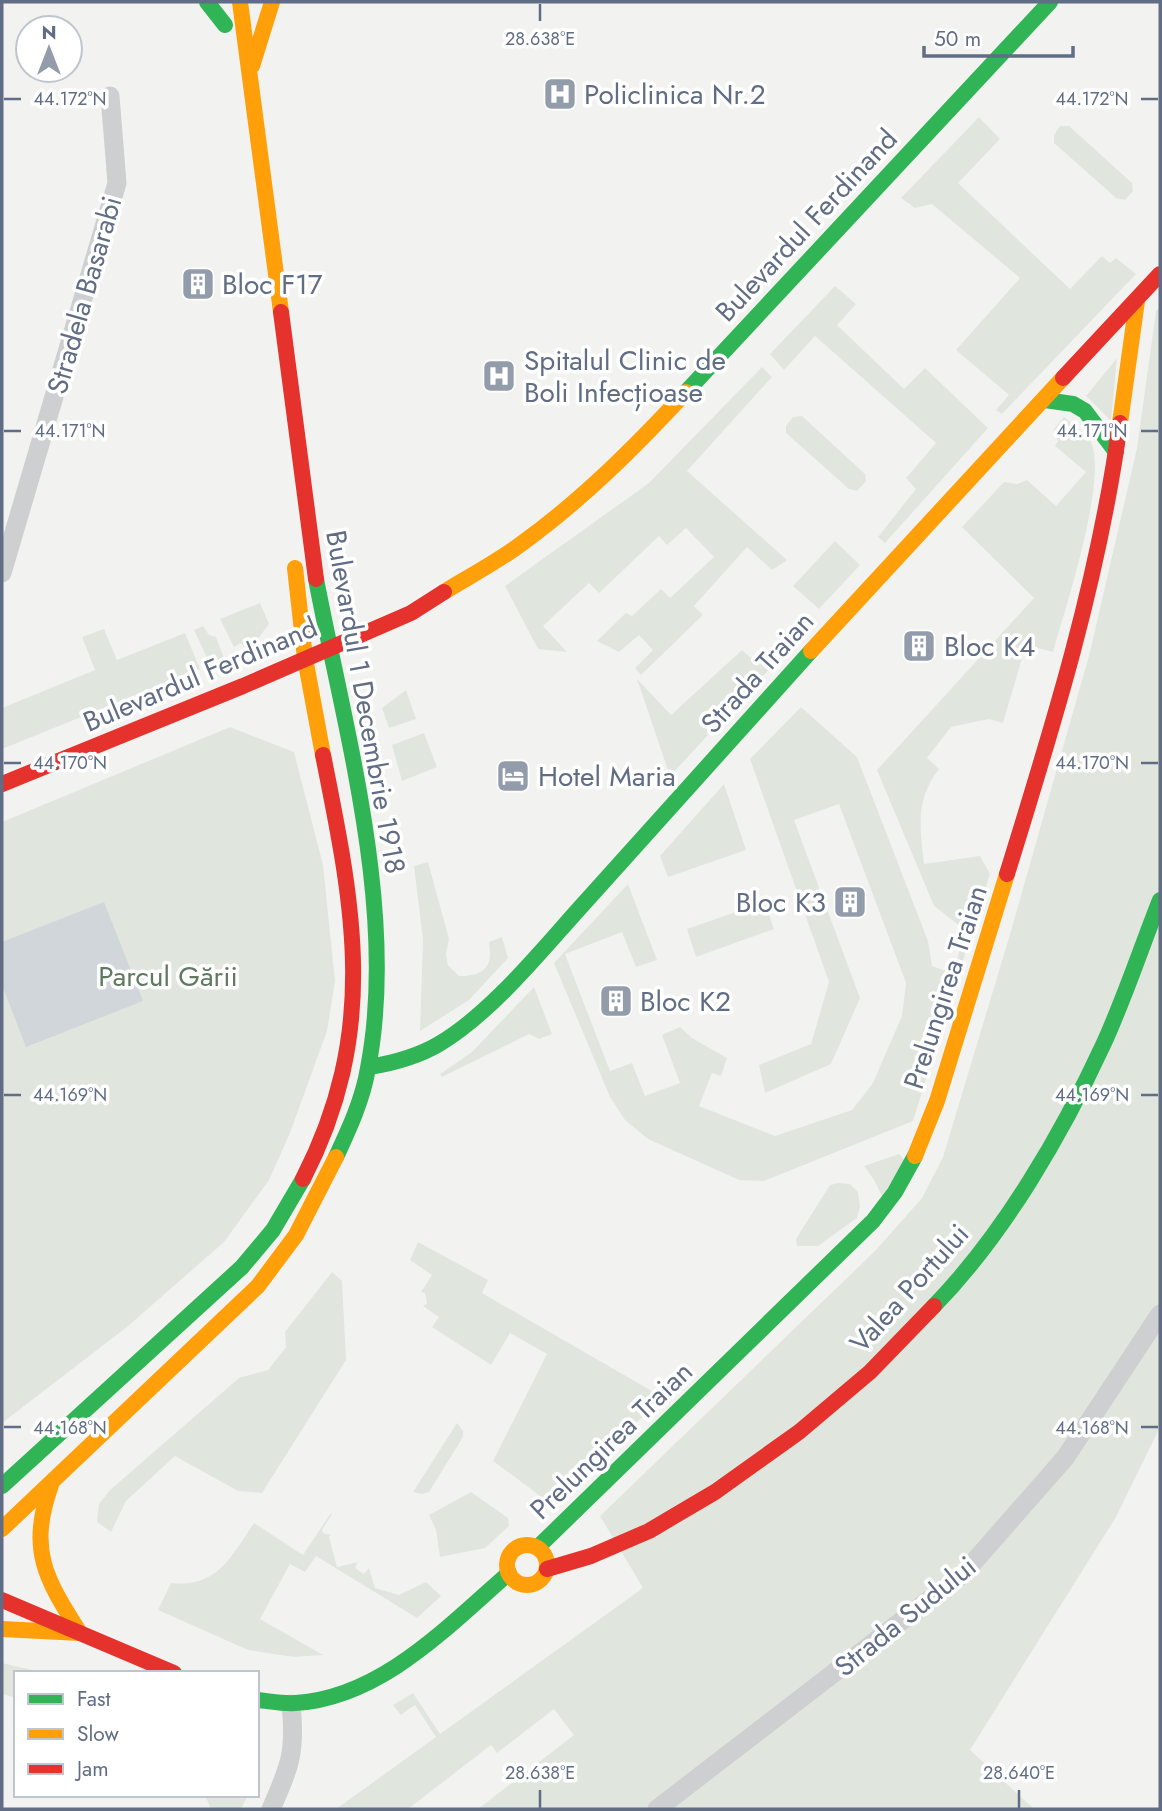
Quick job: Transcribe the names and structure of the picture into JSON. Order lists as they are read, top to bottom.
{
  "streets": {
    "street": [
      "Bulevardul Ferdinand",
      "Stradela Basarabi",
      "Strada Traian",
      "Bulevardul 1 Decembrie 1918",
      "Prelungirea Traian",
      "Valea Portului",
      "Strada Sudului"
    ]
  },
  "crossings": [
    ["Bulevardul Ferdinand", "Bulevardul 1 Decembrie 1918"],
    ["Strada Traian", "Bulevardul 1 Decembrie 1918"],
    ["Strada Traian", "Prelungirea Traian"],
    ["Prelungirea Traian", "Valea Portului"]
  ],
  "parks": ["Parcul Gării"],
  "places": {
    "hospital": ["Policlinica Nr.2", "Spitalul Clinic de Boli Infecțioase"],
    "building": [
      "Bloc F17",
      "Bloc K4",
      "Bloc K3",
      "Bloc K2"
    ],
    "hotel": ["Hotel Maria"]
  },
  "legend": ["Fast", "Slow", "Jam"],
  "scale_bar": "50 m",
  "north": "top",
  "coordinates": [
    "28.638°E",
    "44.172°N",
    "44.171°N",
    "44.170°N",
    "44.169°N",
    "44.168°N",
    "28.640°E"
  ]
}
